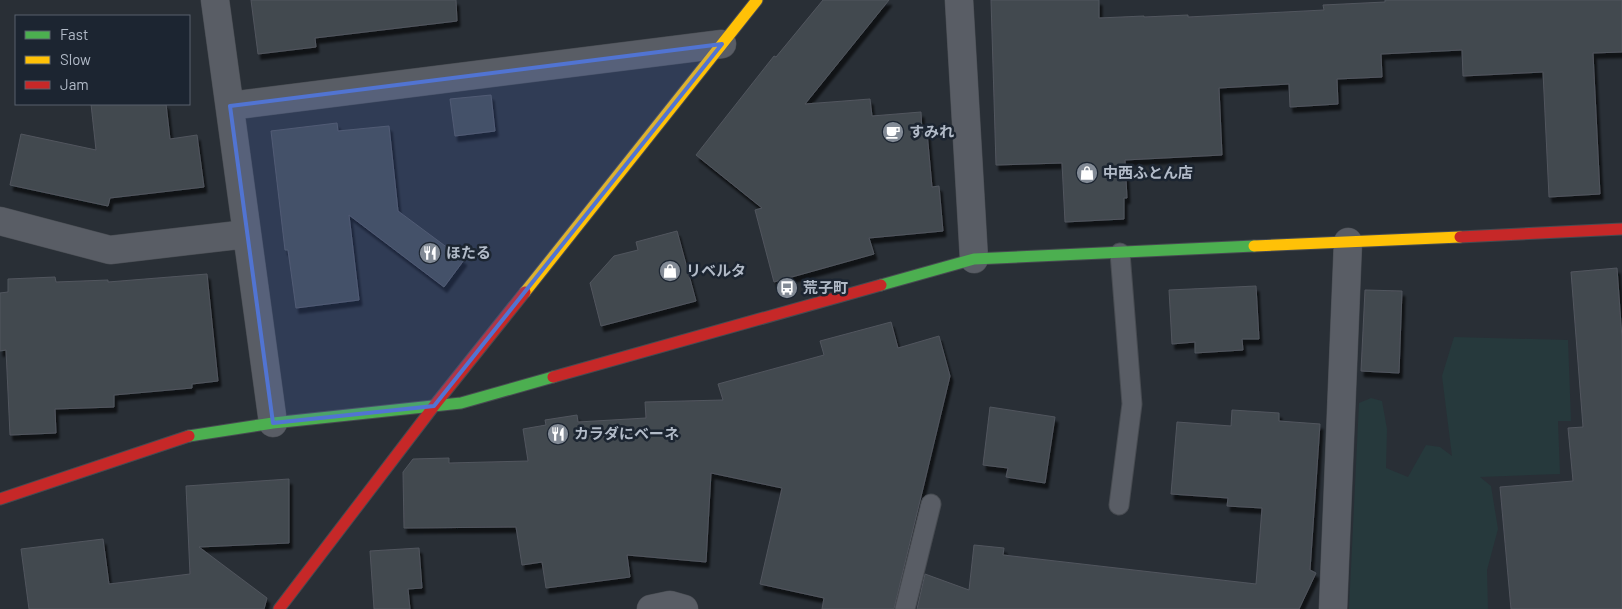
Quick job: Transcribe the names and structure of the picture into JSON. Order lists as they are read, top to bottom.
{
  "places": {
    "cafe": ["すみれ"],
    "shop": ["中西ふとん店", "リベルタ"],
    "restaurant": ["ほたる", "カラダにベーネ"],
    "bus stop": ["荒子町"]
  },
  "legend": ["Fast", "Slow", "Jam"]
}
